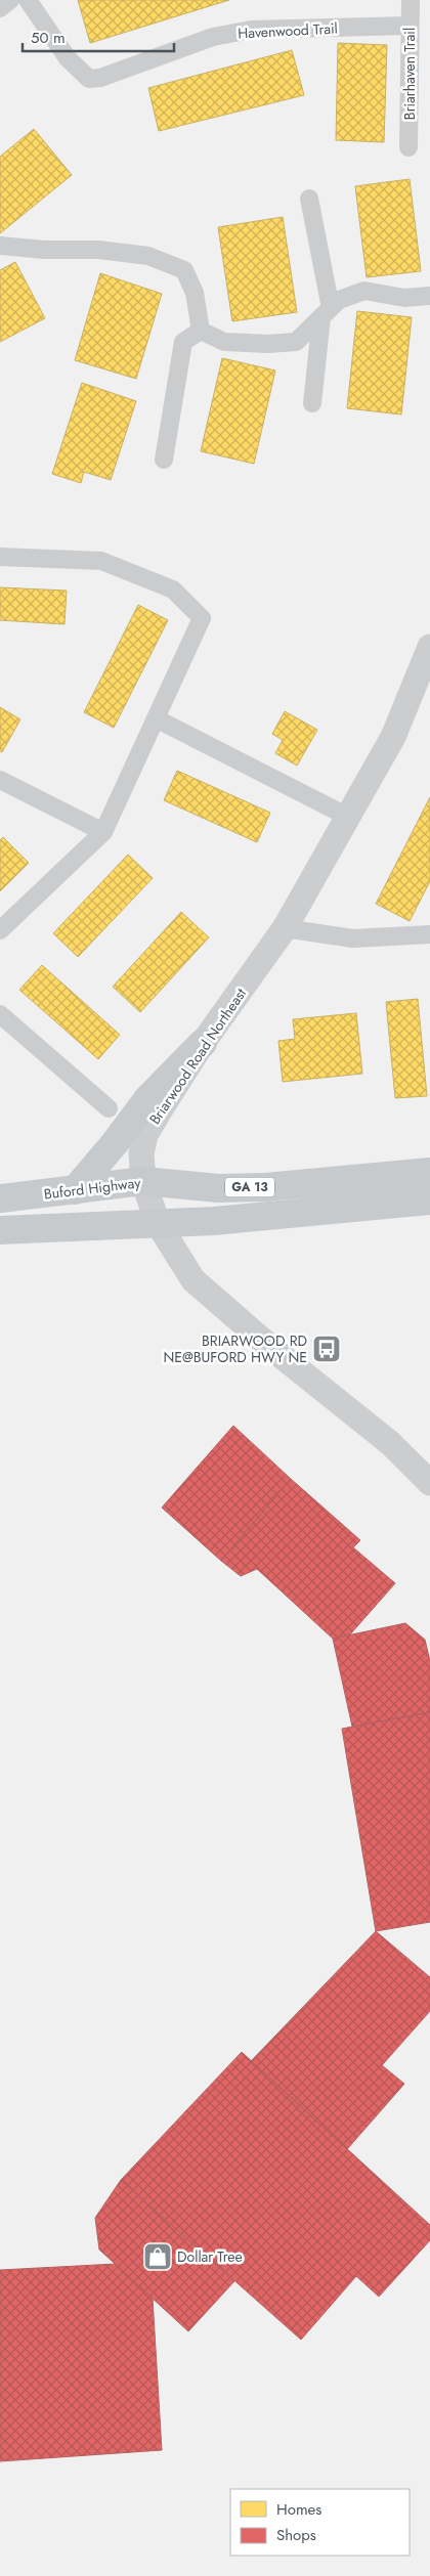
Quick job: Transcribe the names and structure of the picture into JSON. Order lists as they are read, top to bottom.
{
  "streets": {
    "main road": ["GA 13", "Buford Highway"],
    "street": ["Havenwood Trail", "Briarhaven Trail", "Briarwood Road Northeast"]
  },
  "crossings": [
    ["Havenwood Trail", "Briarhaven Trail"],
    ["Briarwood Road Northeast", "GA 13"],
    ["Briarwood Road Northeast", "Buford Highway"]
  ],
  "places": {
    "bus stop": ["BRIARWOOD RD NE@BUFORD HWY NE"],
    "shop": ["Dollar Tree"]
  },
  "legend": ["Homes", "Shops"],
  "scale_bar": "50 m"
}
